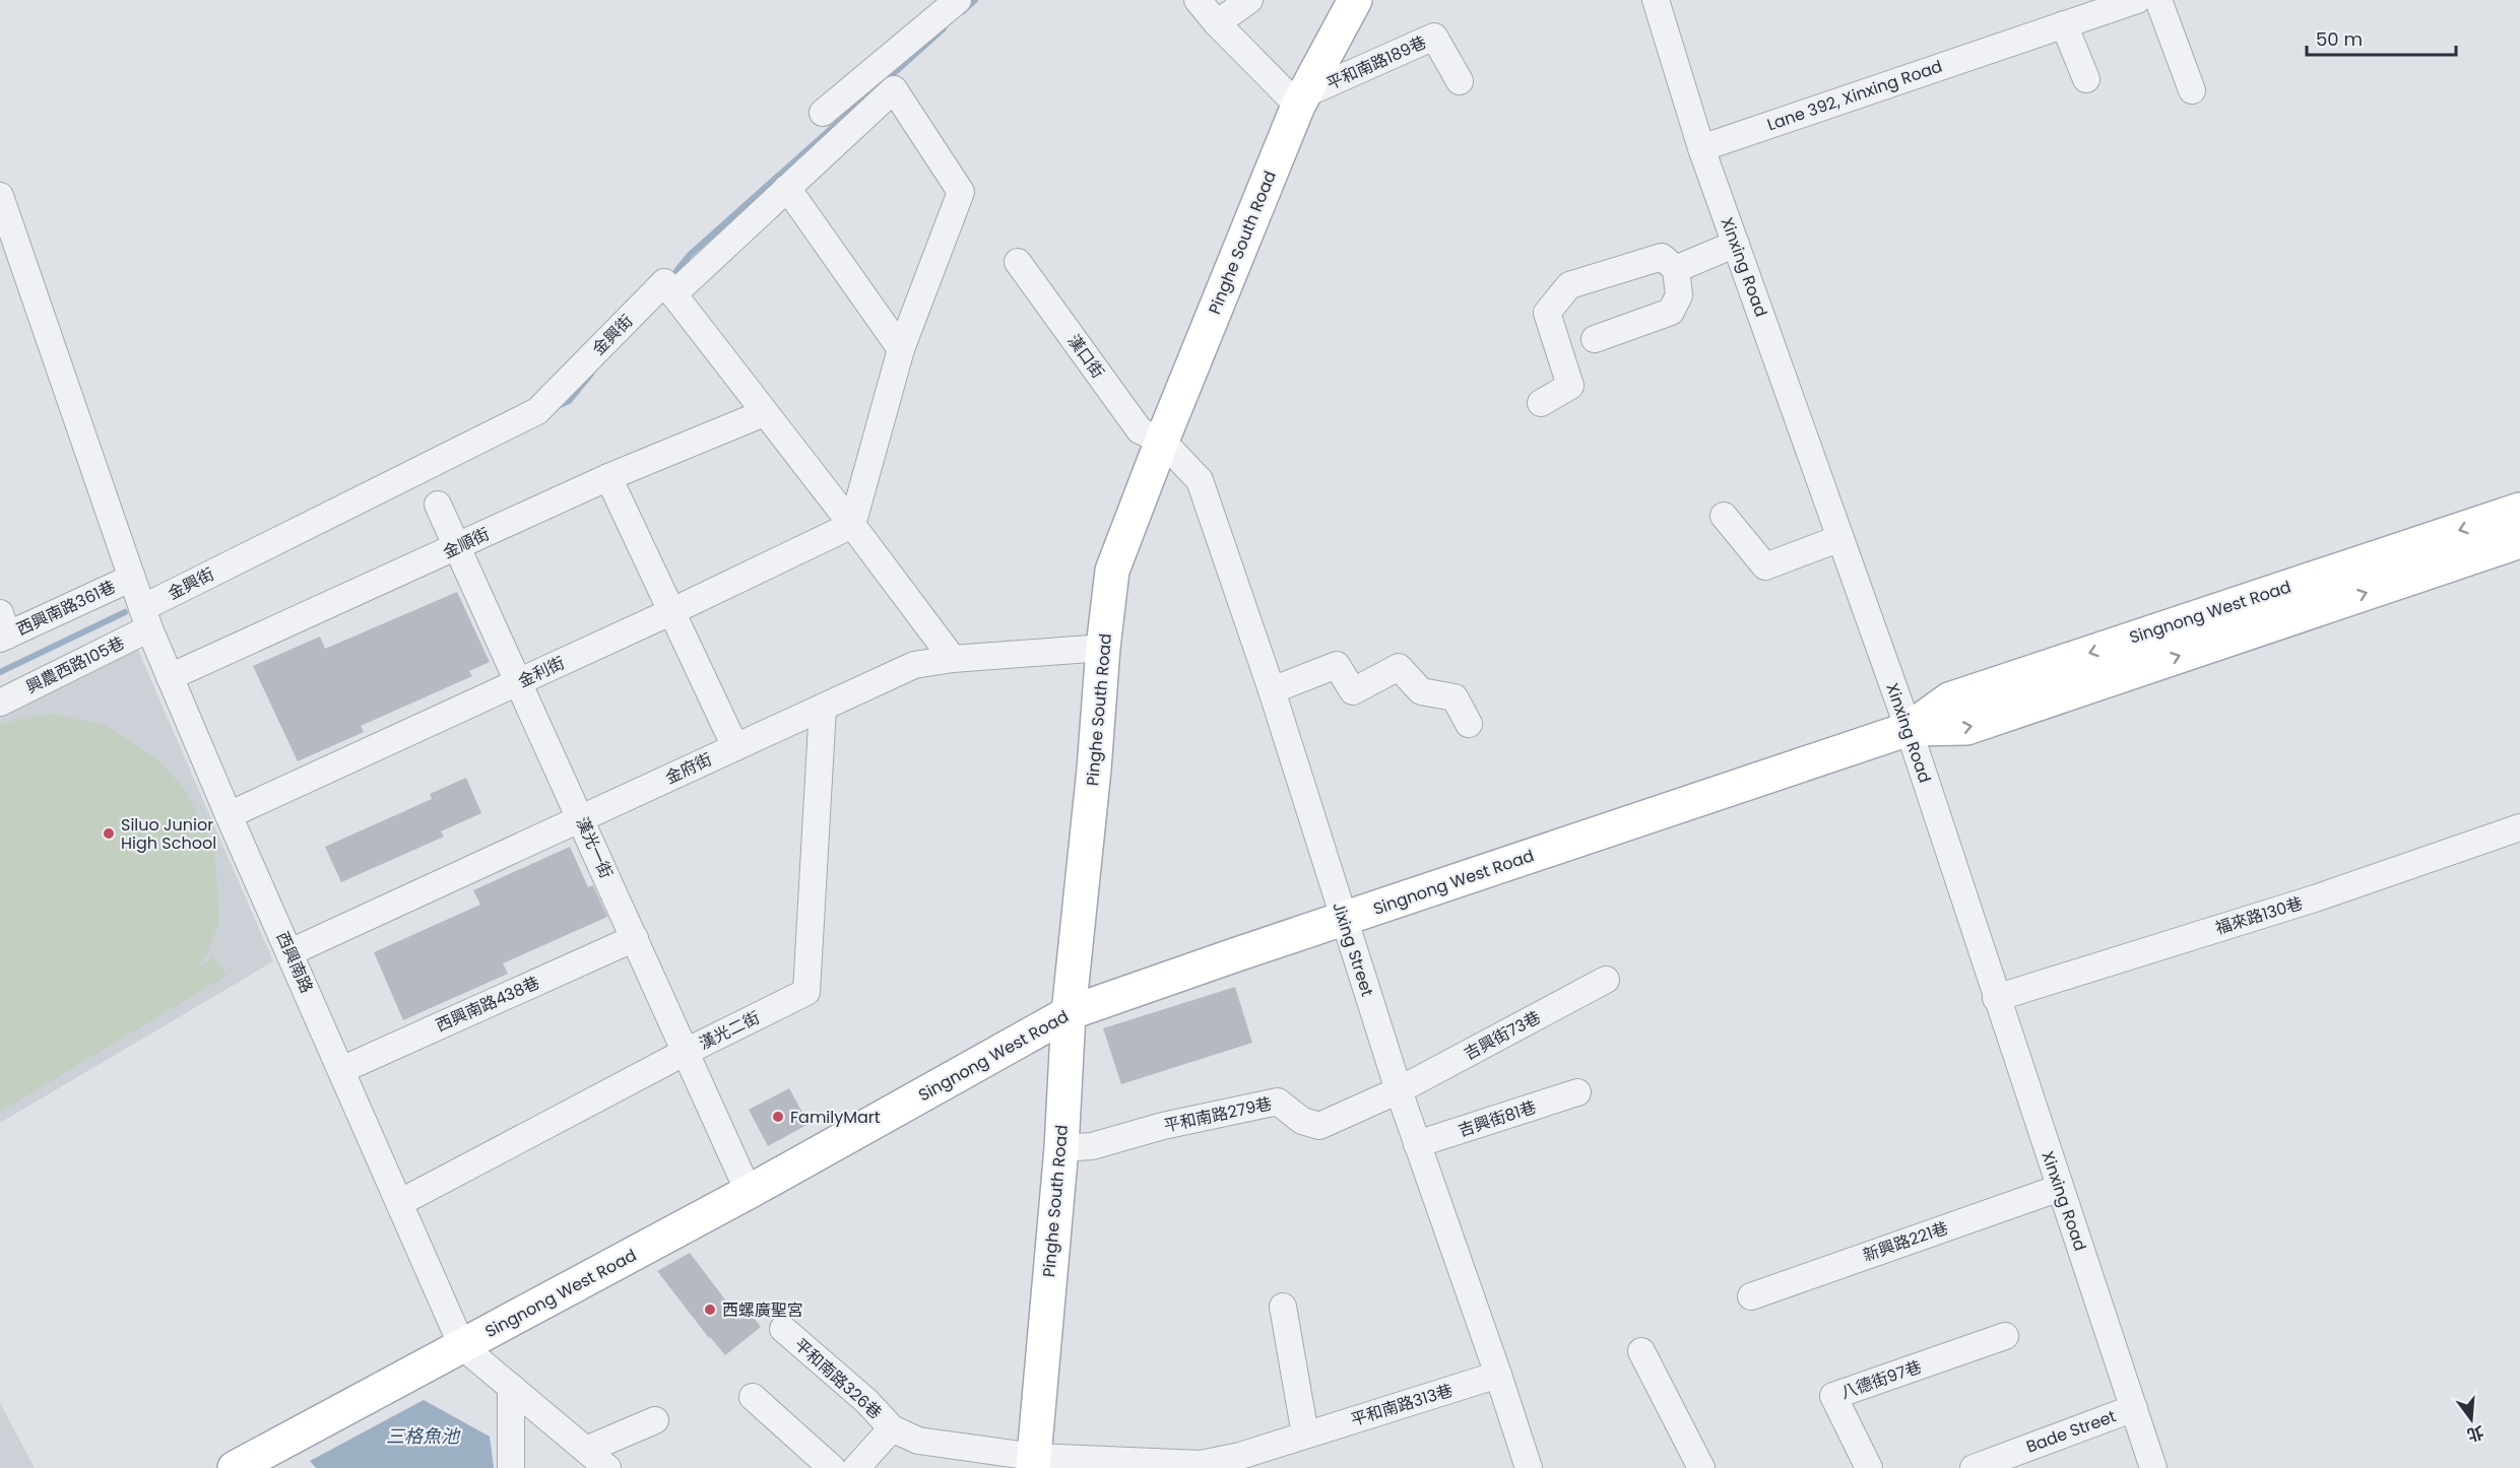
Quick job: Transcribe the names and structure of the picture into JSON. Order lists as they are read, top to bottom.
{
  "streets": {
    "main road": ["Pinghe South Road", "Singnong West Road"],
    "street": [
      "平和南路189巷",
      "Lane 392, Xinxing Road",
      "Xinxing Road",
      "金興街",
      "漢口街",
      "金順街",
      "西興南路361巷",
      "興農西路105巷",
      "金利街",
      "金府街",
      "漢光一街",
      "福來路130巷",
      "Jixing Street",
      "西興南路",
      "西興南路438巷",
      "漢光二街",
      "吉興街73巷",
      "平和南路279巷",
      "吉興街81巷",
      "新興路221巷",
      "平和南路326巷",
      "八德街97巷",
      "平和南路313巷",
      "Bade Street"
    ]
  },
  "crossings": [
    ["平和南路189巷", "Pinghe South Road"],
    ["Lane 392, Xinxing Road", "Xinxing Road"],
    ["Pinghe South Road", "漢口街"],
    ["Pinghe South Road", "Singnong West Road"],
    ["Pinghe South Road", "金府街"],
    ["Pinghe South Road", "Jixing Street"],
    ["Pinghe South Road", "平和南路279巷"],
    ["Pinghe South Road", "平和南路326巷"],
    ["Pinghe South Road", "平和南路313巷"],
    ["Xinxing Road", "Singnong West Road"],
    ["Xinxing Road", "福來路130巷"],
    ["Xinxing Road", "新興路221巷"],
    ["Xinxing Road", "Bade Street"],
    ["金興街", "興農西路105巷"],
    ["金興街", "西興南路"],
    ["漢口街", "Jixing Street"],
    ["金順街", "漢光一街"],
    ["金順街", "西興南路"],
    ["西興南路361巷", "西興南路"],
    ["Singnong West Road", "漢光一街"],
    ["Singnong West Road", "Jixing Street"],
    ["Singnong West Road", "西興南路"],
    ["興農西路105巷", "西興南路"],
    ["金利街", "漢光一街"],
    ["金利街", "西興南路"],
    ["金府街", "漢光一街"],
    ["金府街", "西興南路"],
    ["金府街", "漢光二街"],
    ["漢光一街", "西興南路438巷"],
    ["漢光一街", "漢光二街"],
    ["Jixing Street", "吉興街73巷"],
    ["Jixing Street", "平和南路279巷"],
    ["Jixing Street", "吉興街81巷"],
    ["Jixing Street", "平和南路313巷"],
    ["西興南路", "西興南路438巷"],
    ["西興南路", "漢光二街"],
    ["吉興街73巷", "平和南路279巷"],
    ["平和南路326巷", "平和南路313巷"]
  ],
  "water": ["三格魚池"],
  "places": ["Siluo Junior High School", "FamilyMart", "西螺廣聖宮"],
  "scale_bar": "50 m",
  "north": "bottom"
}
